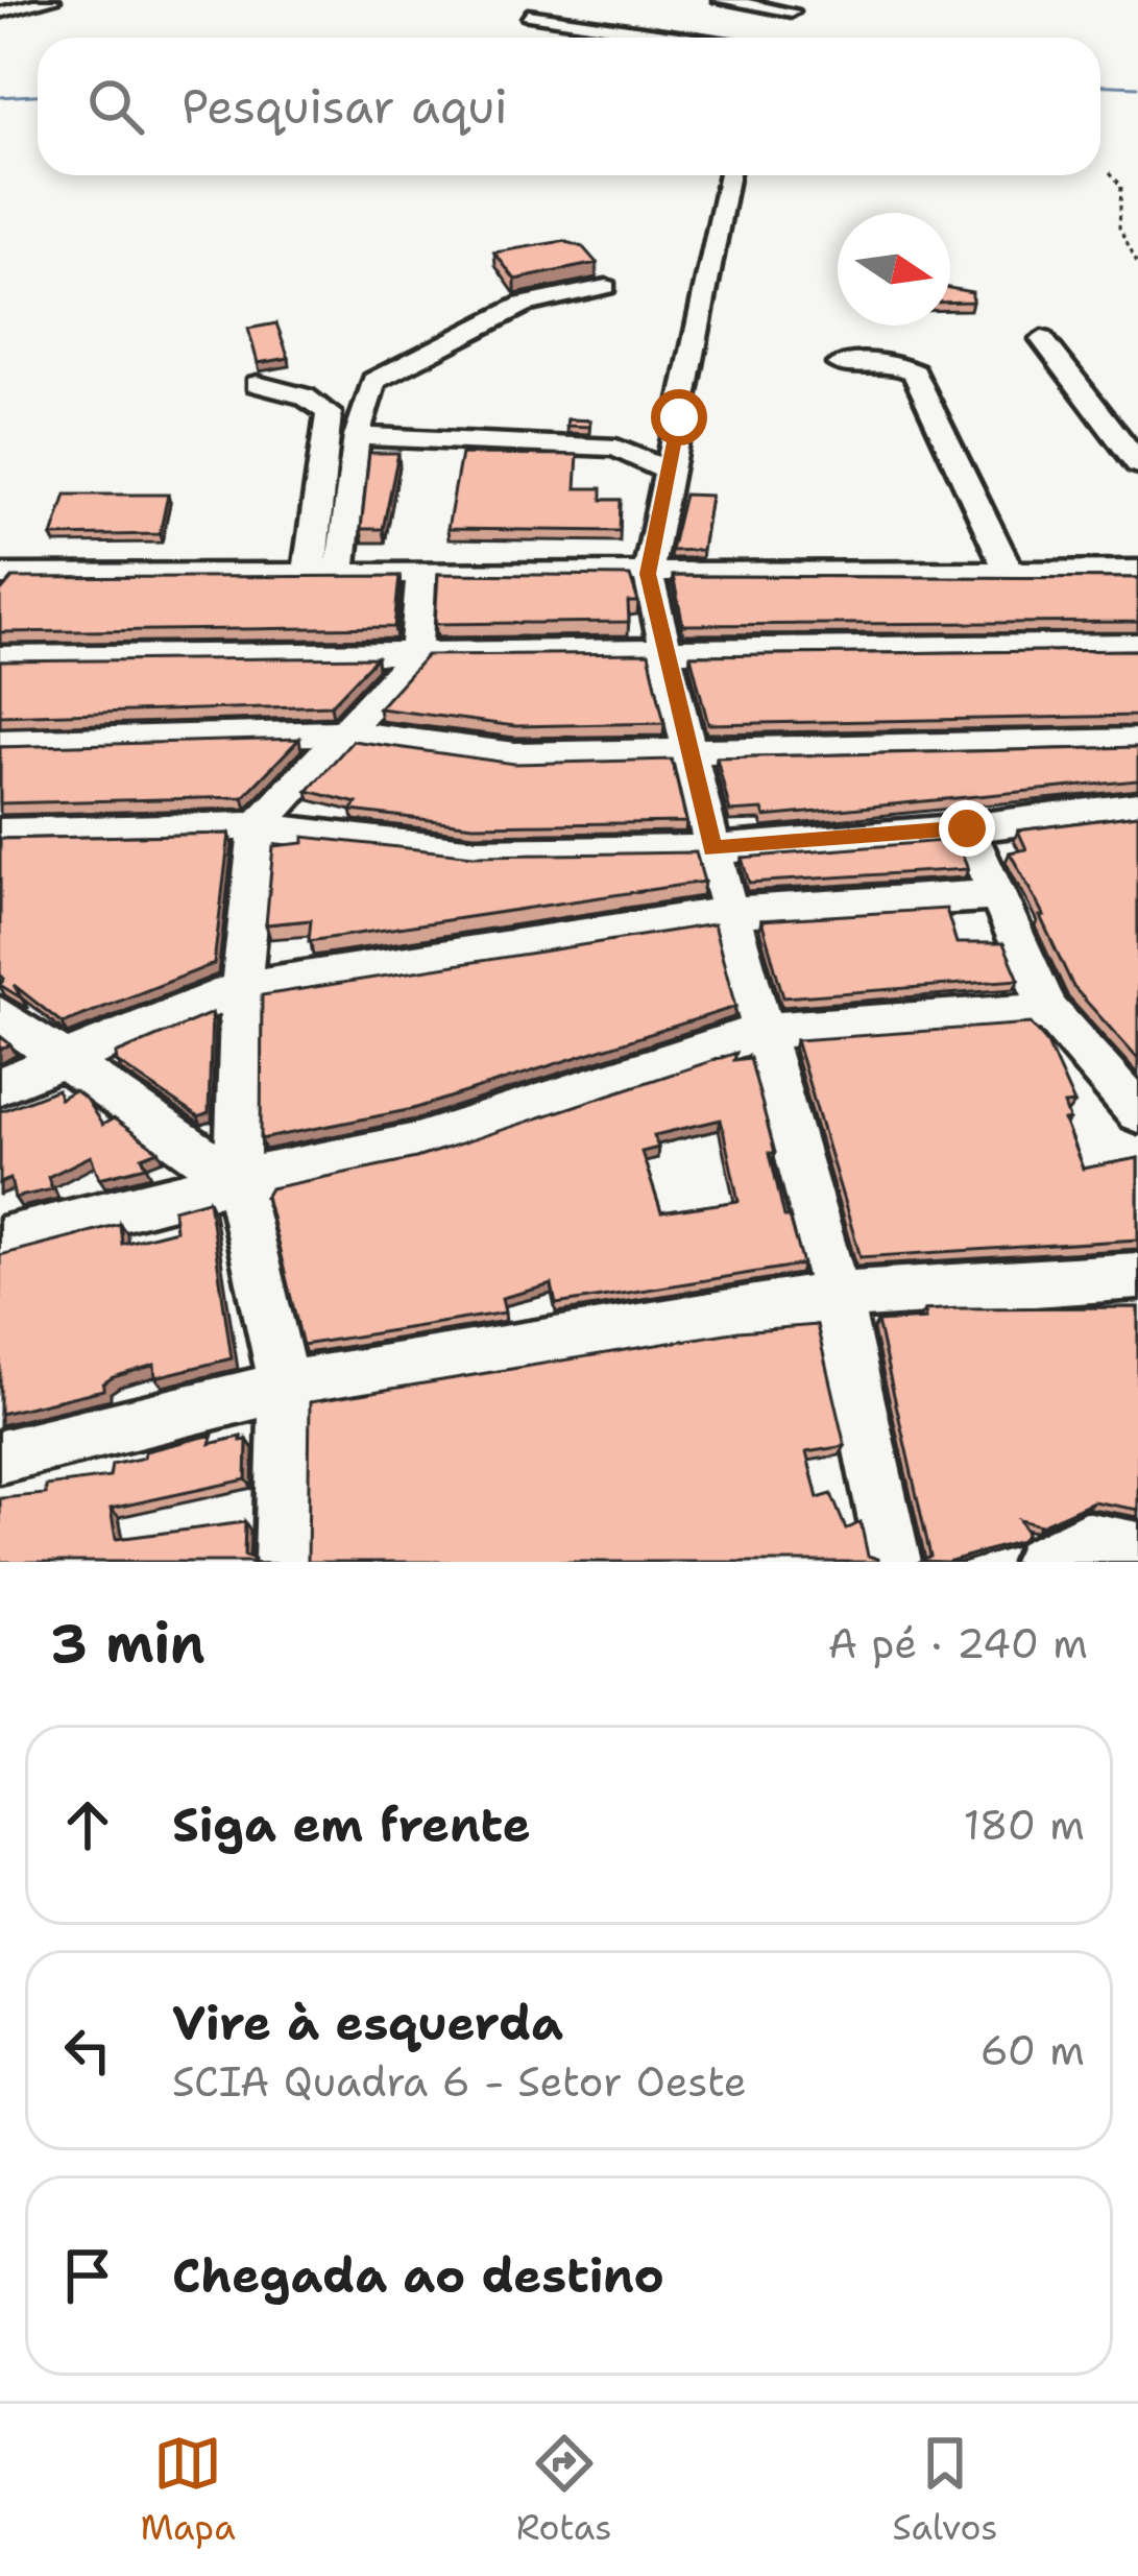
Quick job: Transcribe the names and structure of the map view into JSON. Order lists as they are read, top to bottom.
{
  "north": "right",
  "page": {
    "search": "Pesquisar aqui",
    "heading": ["3 min", "A pé · 240 m"],
    "list": [
      ["Siga em frente", "180 m"],
      ["Vire à esquerda", "SCIA Quadra 6 - Setor Oeste", "60 m"],
      "Chegada ao destino"
    ],
    "nav": ["Mapa", "Rotas", "Salvos"]
  }
}
